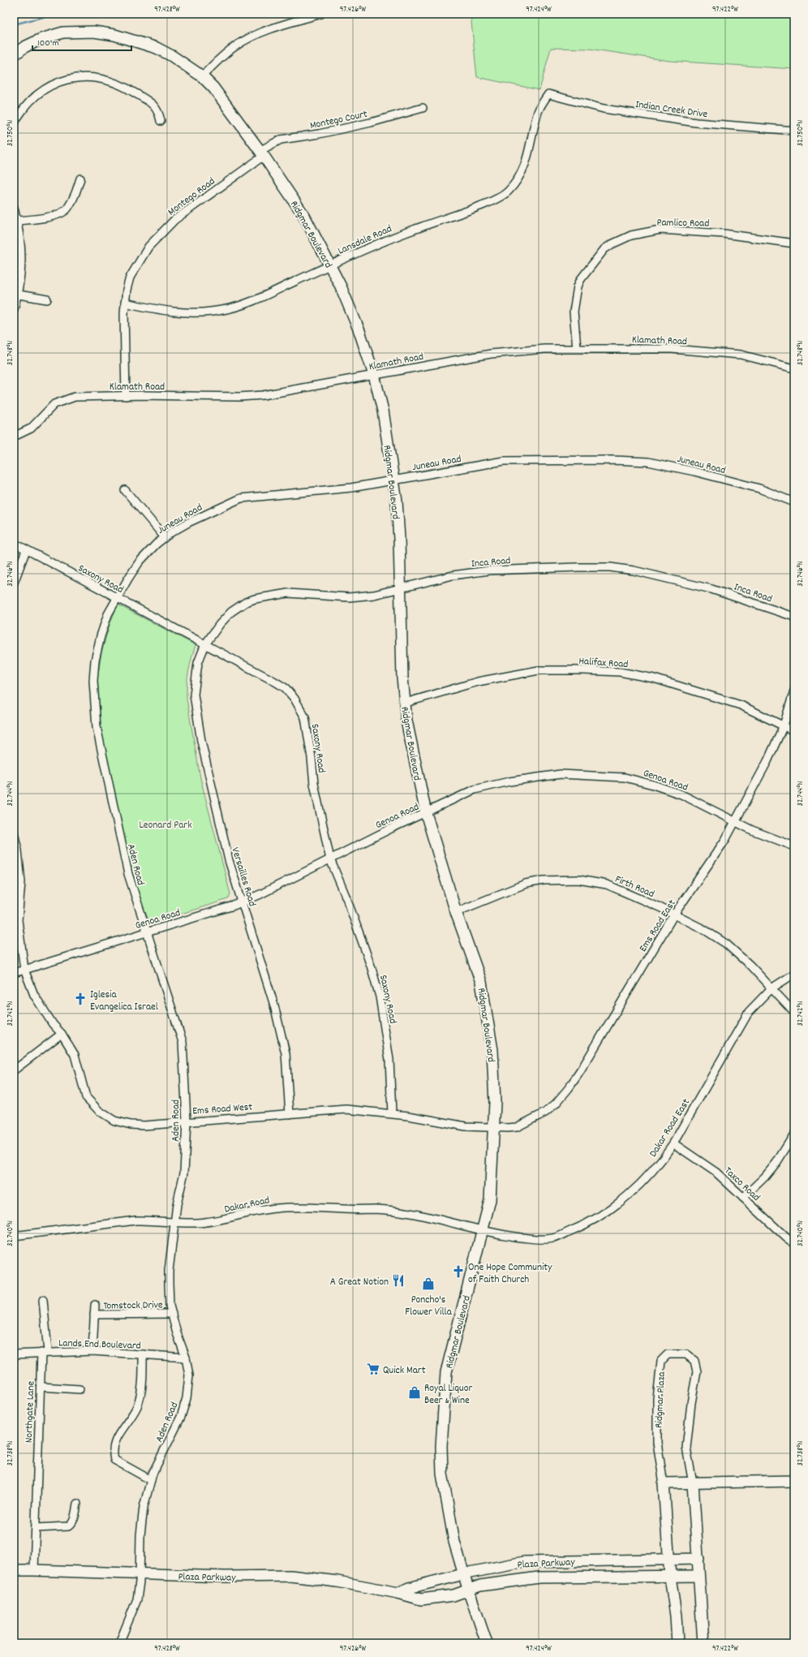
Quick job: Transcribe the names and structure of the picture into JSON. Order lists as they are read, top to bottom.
{
  "streets": {
    "street": [
      "Indian Creek Drive",
      "Montego Court",
      "Montego Road",
      "Pamlico Road",
      "Ridgmar Boulevard",
      "Lansdale Road",
      "Klamath Road",
      "Juneau Road",
      "Inca Road",
      "Saxony Road",
      "Halifax Road",
      "Genoa Road",
      "Aden Road",
      "Versailles Road",
      "Firth Road",
      "Ems Road East",
      "Ems Road West",
      "Dakar Road East",
      "Taxco Road",
      "Dakar Road",
      "Tomstock Drive",
      "Lands End Boulevard",
      "Ridgmar Plaza",
      "Northgate Lane",
      "Plaza Parkway"
    ]
  },
  "crossings": [
    ["Indian Creek Drive", "Lansdale Road"],
    ["Montego Court", "Montego Road"],
    ["Montego Court", "Ridgmar Boulevard"],
    ["Montego Road", "Ridgmar Boulevard"],
    ["Montego Road", "Lansdale Road"],
    ["Montego Road", "Klamath Road"],
    ["Pamlico Road", "Klamath Road"],
    ["Ridgmar Boulevard", "Lansdale Road"],
    ["Ridgmar Boulevard", "Klamath Road"],
    ["Ridgmar Boulevard", "Juneau Road"],
    ["Ridgmar Boulevard", "Inca Road"],
    ["Ridgmar Boulevard", "Halifax Road"],
    ["Ridgmar Boulevard", "Genoa Road"],
    ["Ridgmar Boulevard", "Firth Road"],
    ["Ridgmar Boulevard", "Ems Road East"],
    ["Ridgmar Boulevard", "Ems Road West"],
    ["Ridgmar Boulevard", "Dakar Road East"],
    ["Ridgmar Boulevard", "Dakar Road"],
    ["Ridgmar Boulevard", "Plaza Parkway"],
    ["Juneau Road", "Saxony Road"],
    ["Juneau Road", "Aden Road"],
    ["Inca Road", "Saxony Road"],
    ["Inca Road", "Versailles Road"],
    ["Saxony Road", "Genoa Road"],
    ["Saxony Road", "Aden Road"],
    ["Saxony Road", "Versailles Road"],
    ["Saxony Road", "Ems Road West"],
    ["Halifax Road", "Ems Road East"],
    ["Genoa Road", "Aden Road"],
    ["Genoa Road", "Versailles Road"],
    ["Genoa Road", "Ems Road East"],
    ["Genoa Road", "Ems Road West"],
    ["Aden Road", "Ems Road West"],
    ["Aden Road", "Dakar Road"],
    ["Aden Road", "Tomstock Drive"],
    ["Aden Road", "Lands End Boulevard"],
    ["Aden Road", "Plaza Parkway"],
    ["Versailles Road", "Ems Road West"],
    ["Firth Road", "Ems Road East"],
    ["Firth Road", "Dakar Road East"],
    ["Ems Road East", "Ems Road West"],
    ["Dakar Road East", "Taxco Road"],
    ["Dakar Road East", "Dakar Road"],
    ["Lands End Boulevard", "Northgate Lane"],
    ["Ridgmar Plaza", "Plaza Parkway"],
    ["Northgate Lane", "Plaza Parkway"]
  ],
  "parks": ["Leonard Park"],
  "places": {
    "church": ["Iglesia Evangelica Israel", "One Hope Community of Faith Church"],
    "restaurant": ["A Great Notion"],
    "shop": ["Poncho's Flower Villa", "Royal Liquor Beer & Wine"],
    "supermarket": ["Quick Mart"]
  },
  "scale_bar": "100 m",
  "coordinates": [
    "97.428°W",
    "97.426°W",
    "97.424°W",
    "97.422°W",
    "32.750°N",
    "32.748°N",
    "32.746°N",
    "32.744°N",
    "32.742°N",
    "32.740°N",
    "32.738°N"
  ]
}
